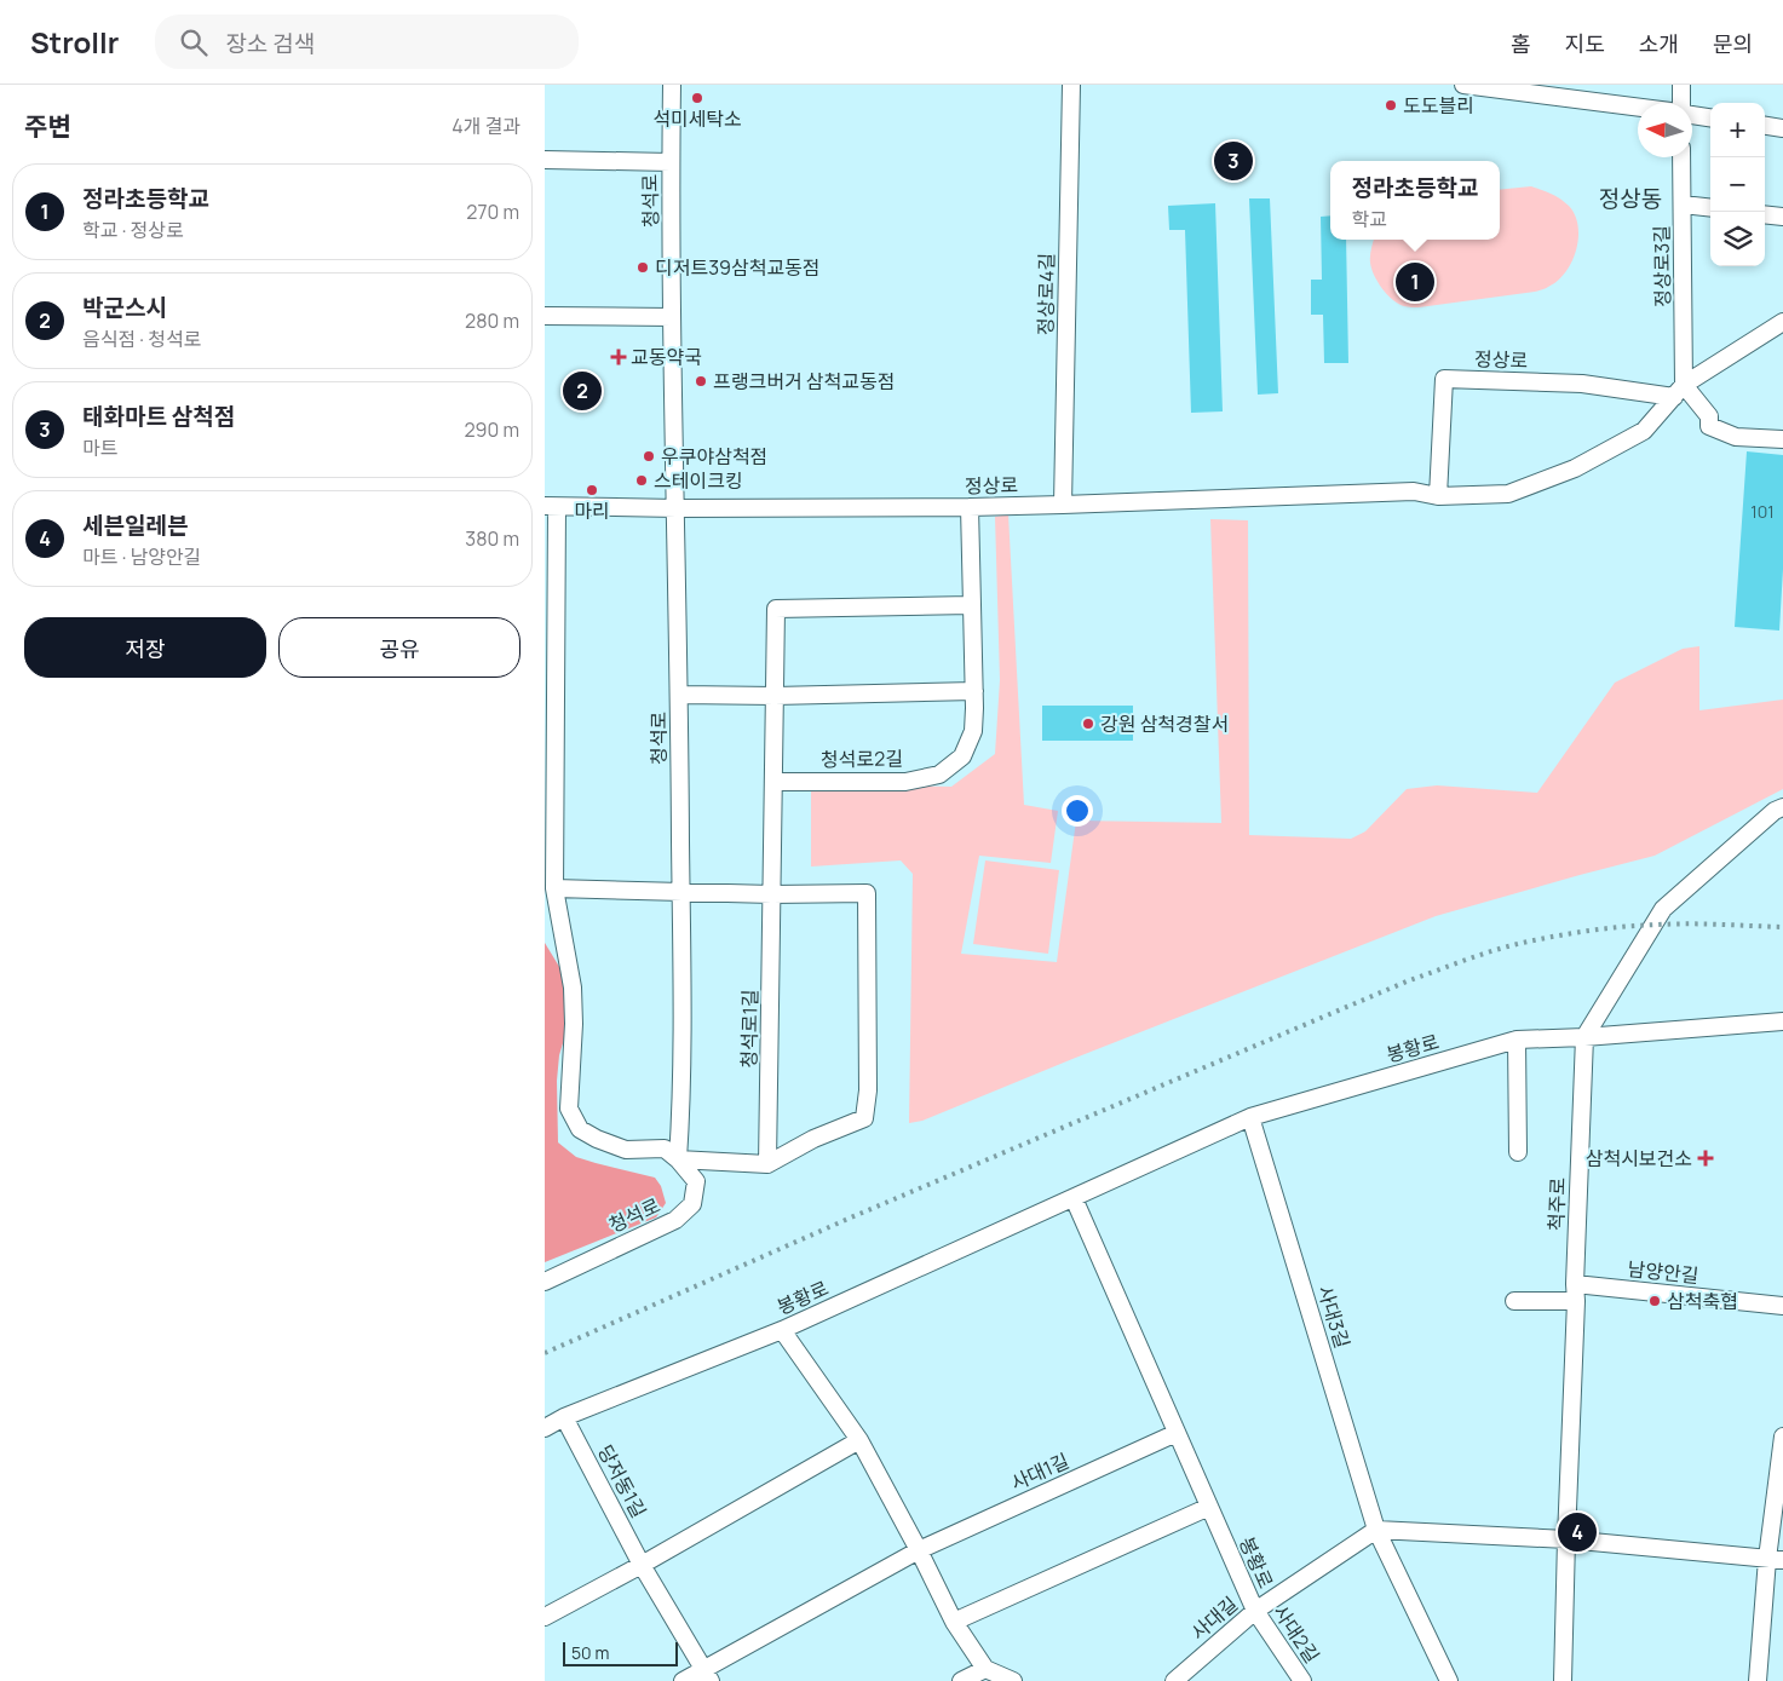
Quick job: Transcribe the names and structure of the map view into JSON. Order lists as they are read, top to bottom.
{
  "streets": {
    "street": [
      "청석로",
      "정상로3길",
      "정상로4길",
      "정상로",
      "청석로2길",
      "청석로1길",
      "봉황로",
      "척주로",
      "남양안길",
      "사대3길",
      "사대1길",
      "당저동1길",
      "사대길",
      "사대2길"
    ]
  },
  "crossings": [
    ["청석로", "정상로"],
    ["정상로3길", "정상로"],
    ["정상로4길", "정상로"],
    ["정상로", "청석로2길"],
    ["청석로2길", "청석로1길"],
    ["봉황로", "척주로"],
    ["봉황로", "사대3길"],
    ["봉황로", "사대1길"],
    ["봉황로", "당저동1길"],
    ["봉황로", "사대길"],
    ["봉황로", "사대2길"],
    ["척주로", "남양안길"],
    ["사대3길", "사대길"],
    ["사대1길", "당저동1길"],
    ["사대길", "사대2길"]
  ],
  "districts": ["정상동"],
  "places": {
    "other": [
      "석미세탁소",
      "도도블리",
      "디저트39삼척교동점",
      "프랭크버거 삼척교동점",
      "우쿠야삼척점",
      "스테이크킹",
      "마리",
      "강원 삼척경찰서",
      "삼척축협"
    ],
    "health": ["교동약국", "삼척시보건소"]
  },
  "house_numbers": ["101"],
  "scale_bar": "50 m",
  "north": "left",
  "page": {
    "header": "Strollr",
    "search": "장소 검색",
    "nav": [
      "홈",
      "지도",
      "소개",
      "문의"
    ],
    "heading": ["주변", "4개 결과"],
    "map_buttons": ["+", "−"],
    "pins": [
      "3",
      "1",
      "2",
      "4"
    ],
    "popup": ["정라초등학교", "학교"],
    "list": [
      {
        "mark": "1",
        "name": "정라초등학교",
        "note": "학교 · 정상로",
        "value": "270 m"
      },
      {
        "mark": "2",
        "name": "박군스시",
        "note": "음식점 · 청석로",
        "value": "280 m"
      },
      {
        "mark": "3",
        "name": "태화마트 삼척점",
        "note": "마트",
        "value": "290 m"
      },
      {
        "mark": "4",
        "name": "세븐일레븐",
        "note": "마트 · 남양안길",
        "value": "380 m"
      }
    ],
    "buttons": ["저장", "공유"],
    "scale": "50 m"
  }
}
